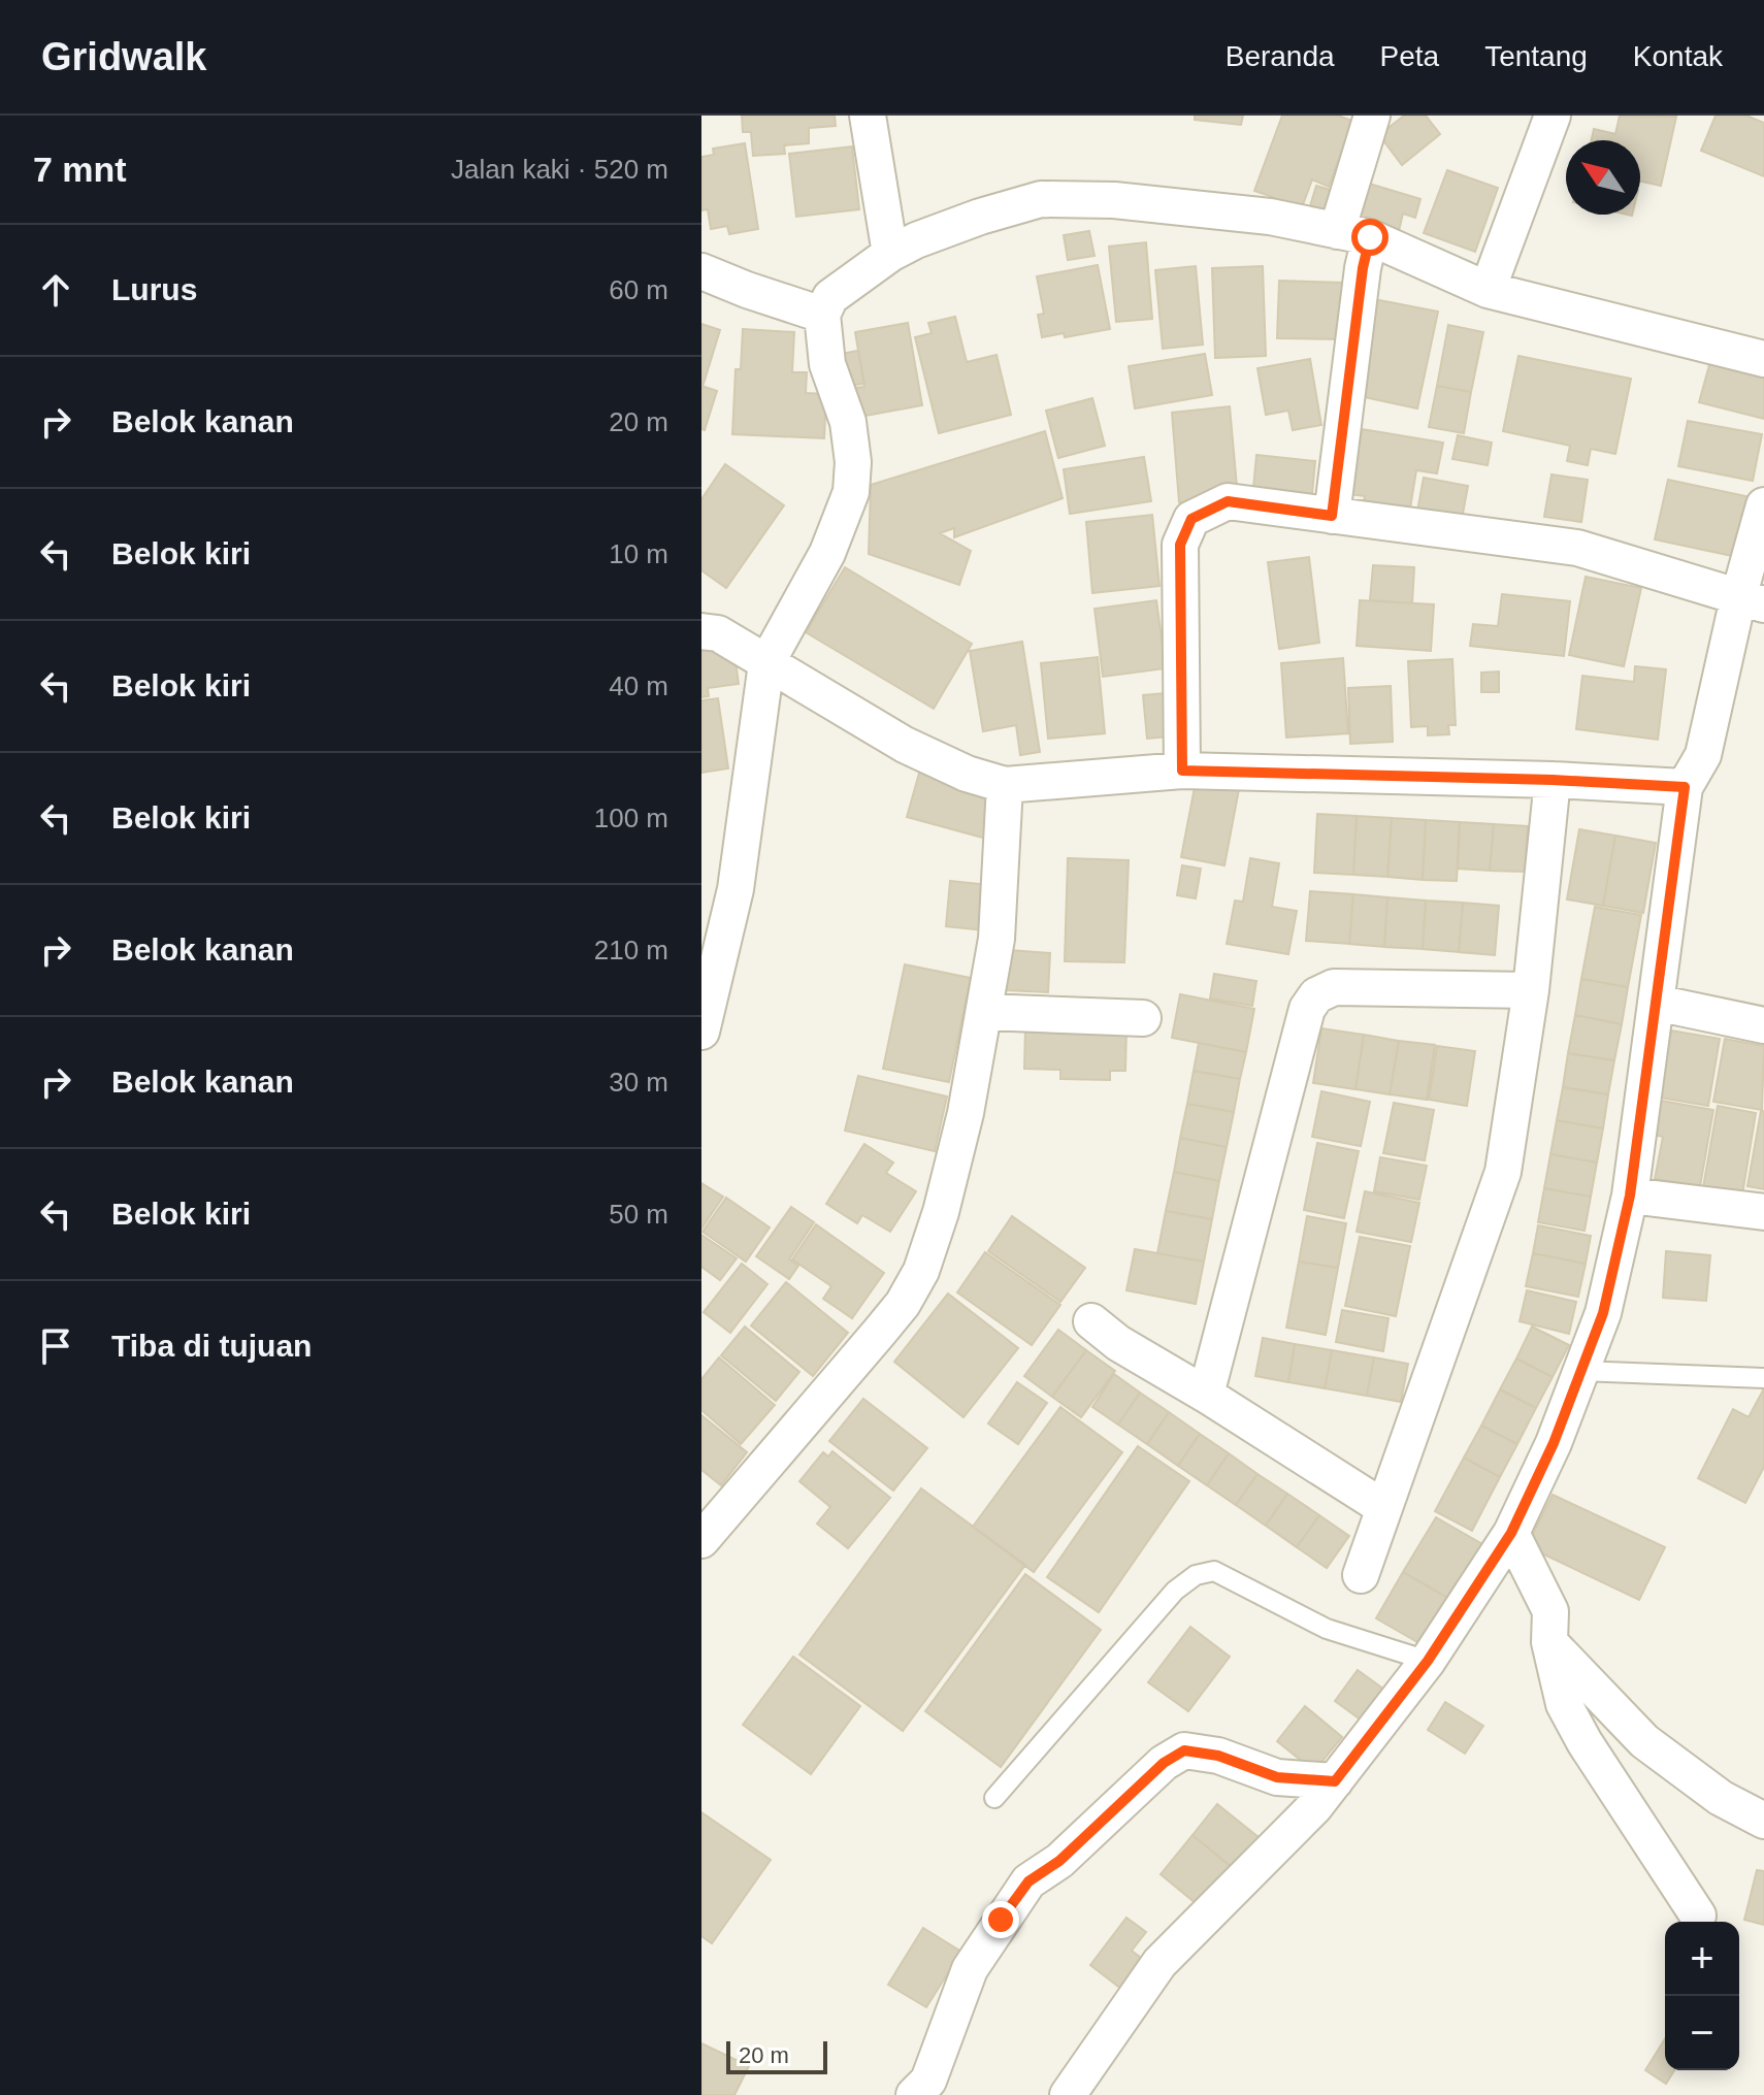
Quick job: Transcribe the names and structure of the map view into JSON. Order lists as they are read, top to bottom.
{
  "scale_bar": "20 m",
  "north": "top left",
  "page": {
    "header": "Gridwalk",
    "nav": [
      "Beranda",
      "Peta",
      "Tentang",
      "Kontak"
    ],
    "heading": ["7 mnt", "Jalan kaki · 520 m"],
    "list": [
      ["Lurus", "60 m"],
      ["Belok kanan", "20 m"],
      ["Belok kiri", "10 m"],
      ["Belok kiri", "40 m"],
      ["Belok kiri", "100 m"],
      ["Belok kanan", "210 m"],
      ["Belok kanan", "30 m"],
      ["Belok kiri", "50 m"],
      "Tiba di tujuan"
    ],
    "map_buttons": ["+", "−"],
    "scale": "20 m"
  }
}
